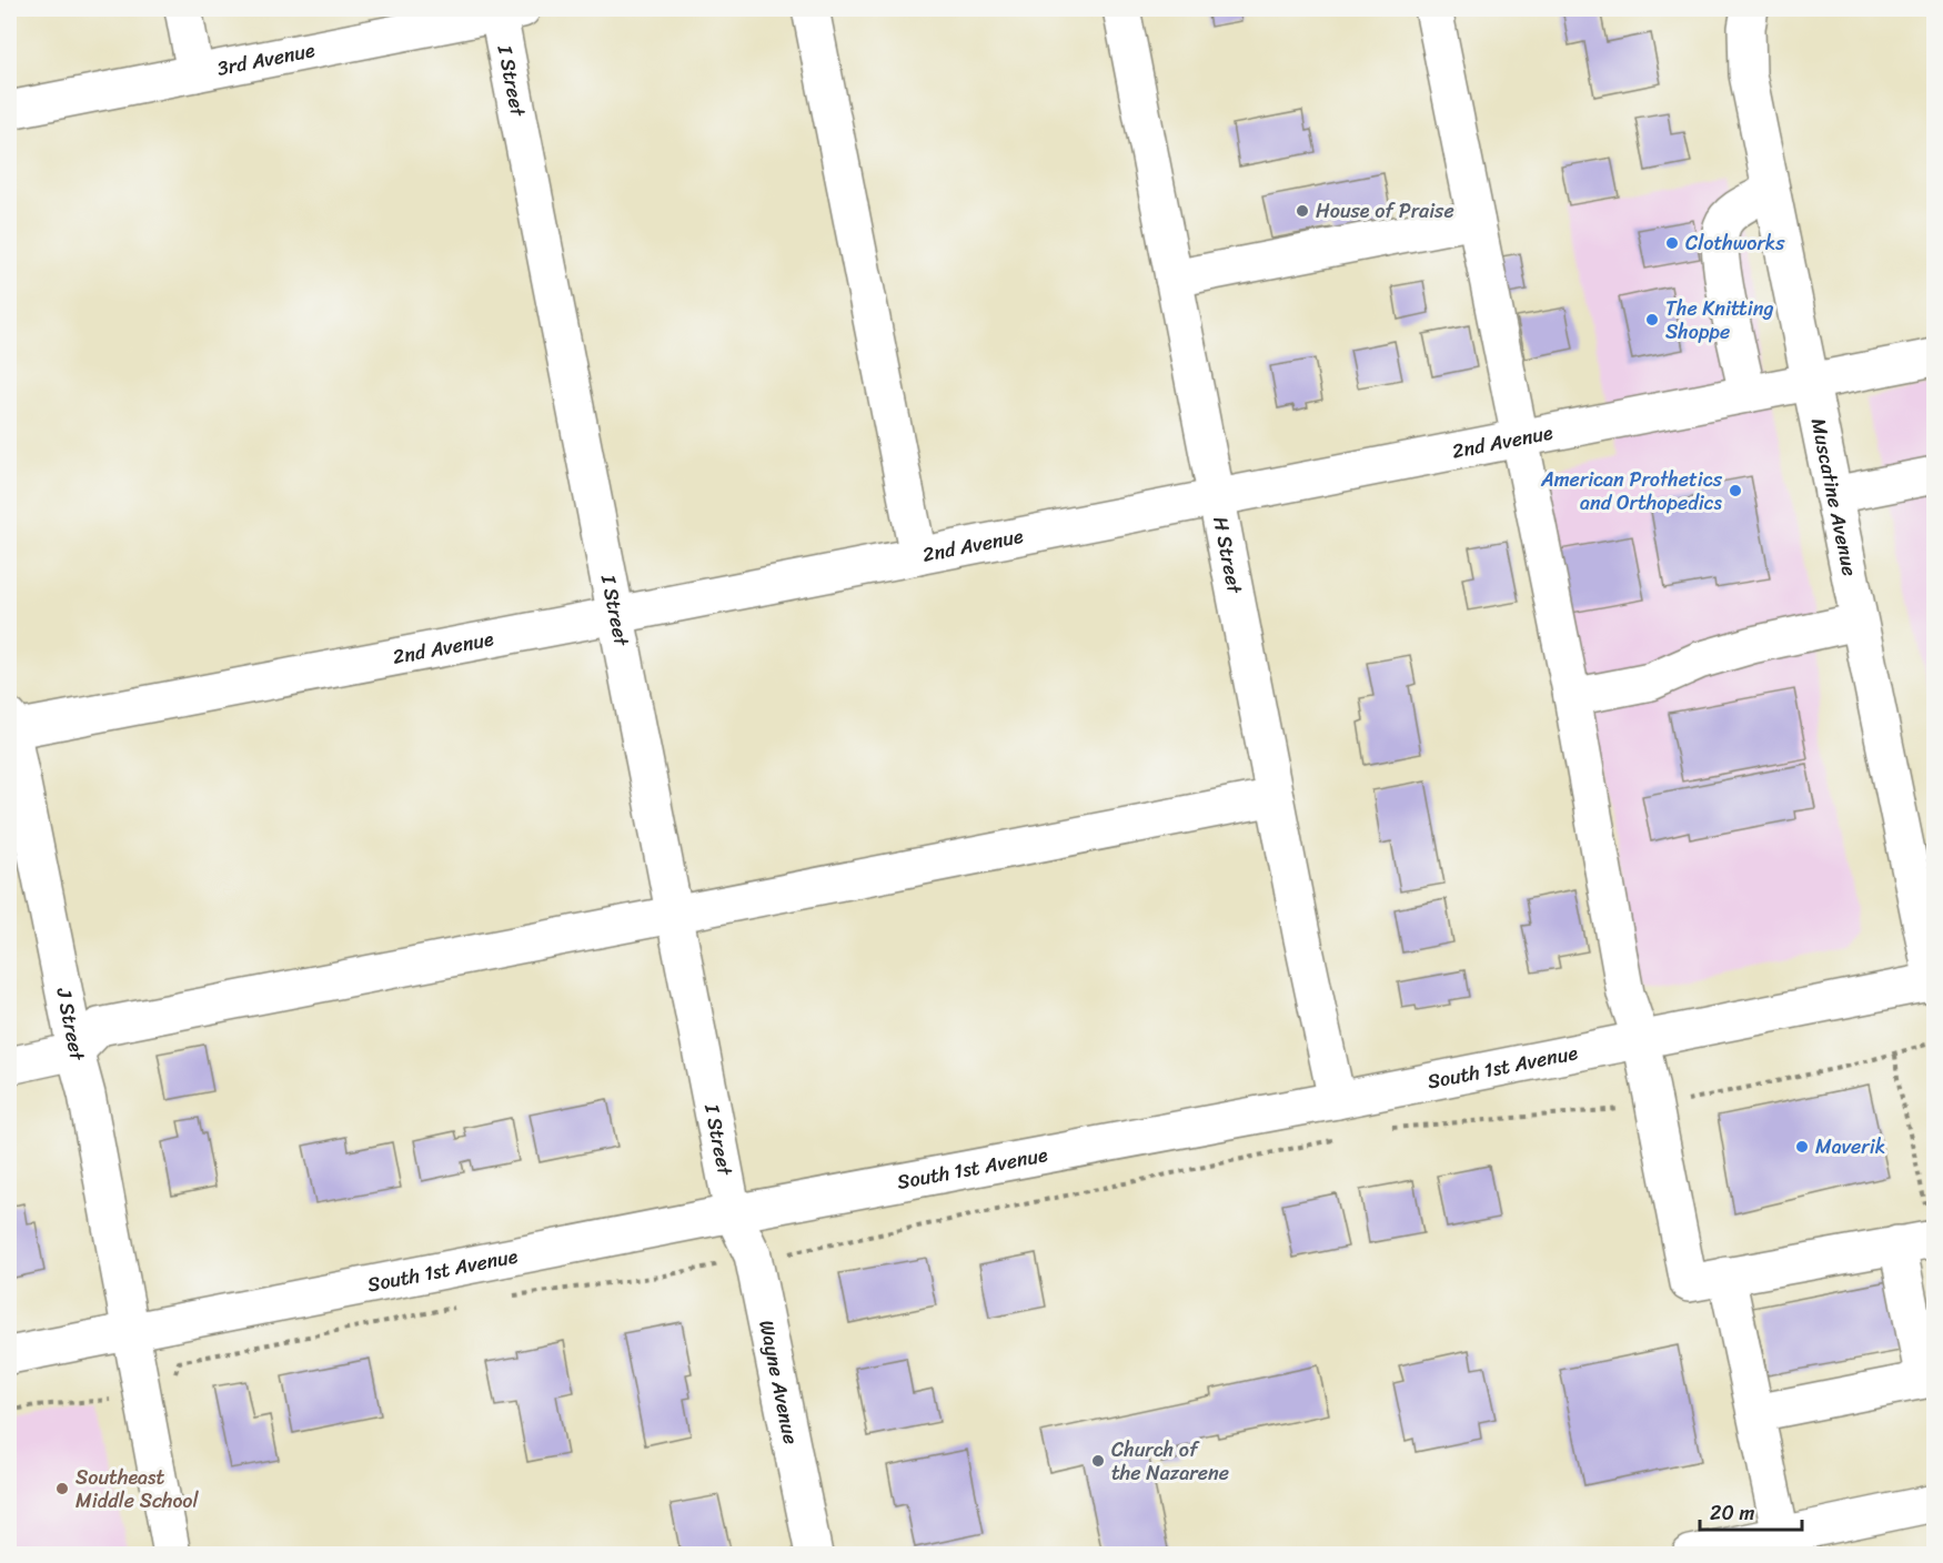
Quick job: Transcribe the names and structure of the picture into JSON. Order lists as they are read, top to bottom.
{
  "streets": {
    "street": [
      "3rd Avenue",
      "I Street",
      "2nd Avenue",
      "Muscatine Avenue",
      "H Street",
      "J Street",
      "South 1st Avenue",
      "Wayne Avenue"
    ]
  },
  "crossings": [
    ["3rd Avenue", "I Street"],
    ["I Street", "2nd Avenue"],
    ["I Street", "South 1st Avenue"],
    ["I Street", "Wayne Avenue"],
    ["2nd Avenue", "Muscatine Avenue"],
    ["2nd Avenue", "H Street"],
    ["2nd Avenue", "J Street"],
    ["Muscatine Avenue", "South 1st Avenue"],
    ["H Street", "South 1st Avenue"],
    ["J Street", "South 1st Avenue"],
    ["South 1st Avenue", "Wayne Avenue"]
  ],
  "places": [
    "House of Praise",
    "Clothworks",
    "The Knitting Shoppe",
    "American Prothetics and Orthopedics",
    "Maverik",
    "Church of the Nazarene",
    "Southeast Middle School"
  ],
  "scale_bar": "20 m"
}
